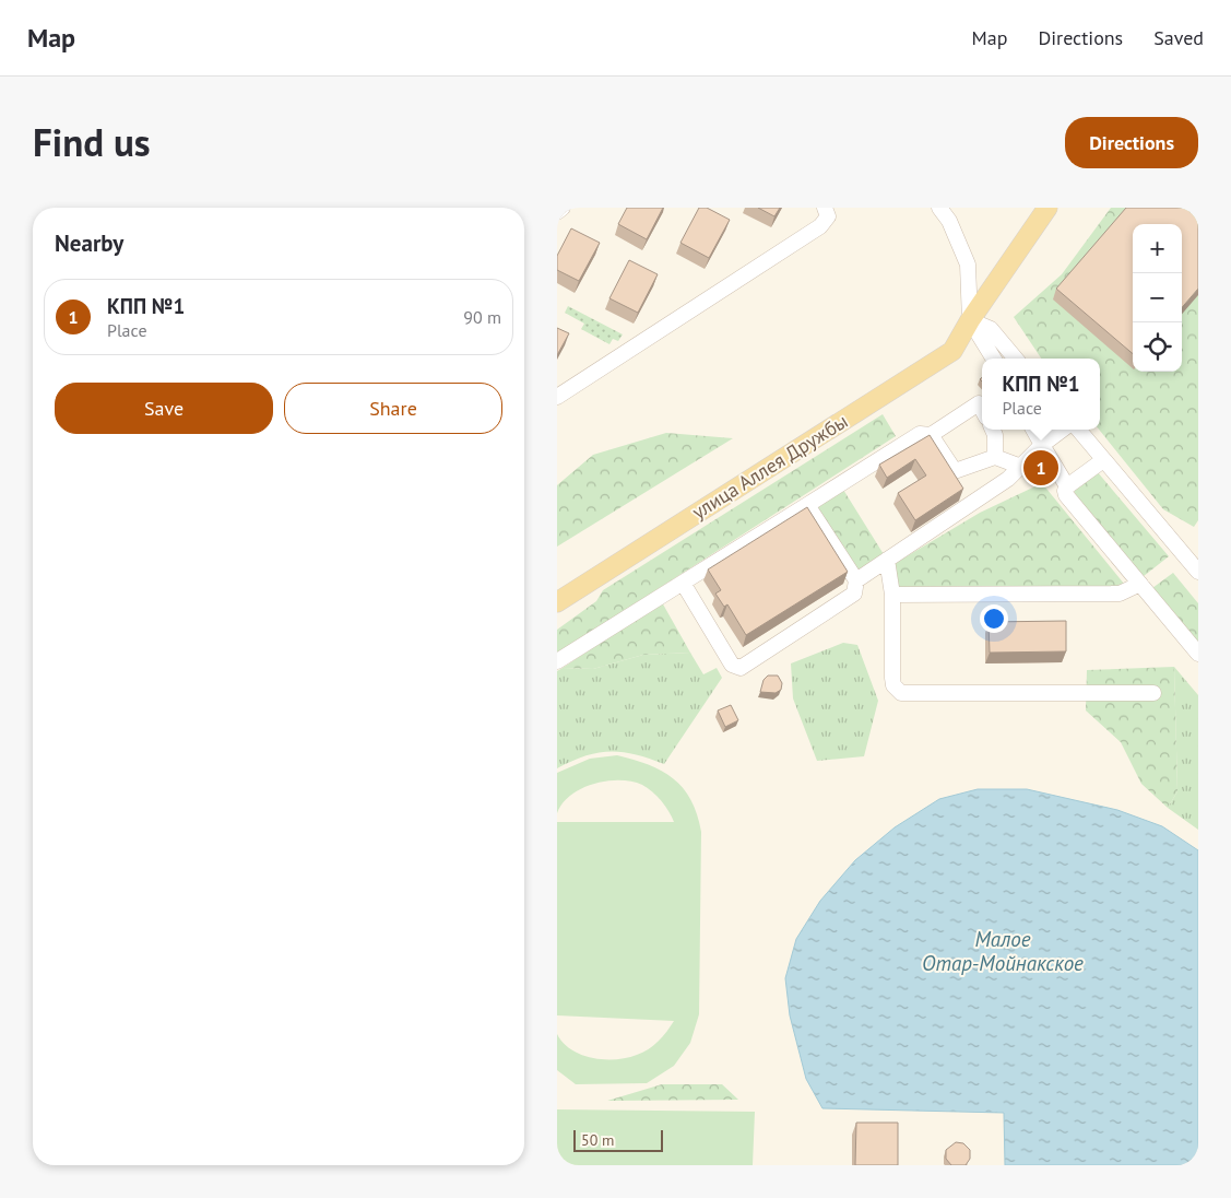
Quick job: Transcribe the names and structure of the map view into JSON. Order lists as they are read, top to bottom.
{
  "streets": {
    "main road": ["улица Аллея Дружбы"]
  },
  "water": ["Малое Отар-Мойнакское"],
  "scale_bar": "50 m",
  "page": {
    "header": "Map",
    "nav": ["Map", "Directions", "Saved"],
    "title": "Find us",
    "buttons": [
      "Directions",
      ["Save", "Share"]
    ],
    "heading": "Nearby",
    "map_buttons": ["+", "−"],
    "list": [
      {
        "mark": "1",
        "name": "КПП №1",
        "note": "Place",
        "value": "90 m"
      }
    ],
    "popup": ["КПП №1", "Place"],
    "pins": "1",
    "scale": "50 m"
  }
}
